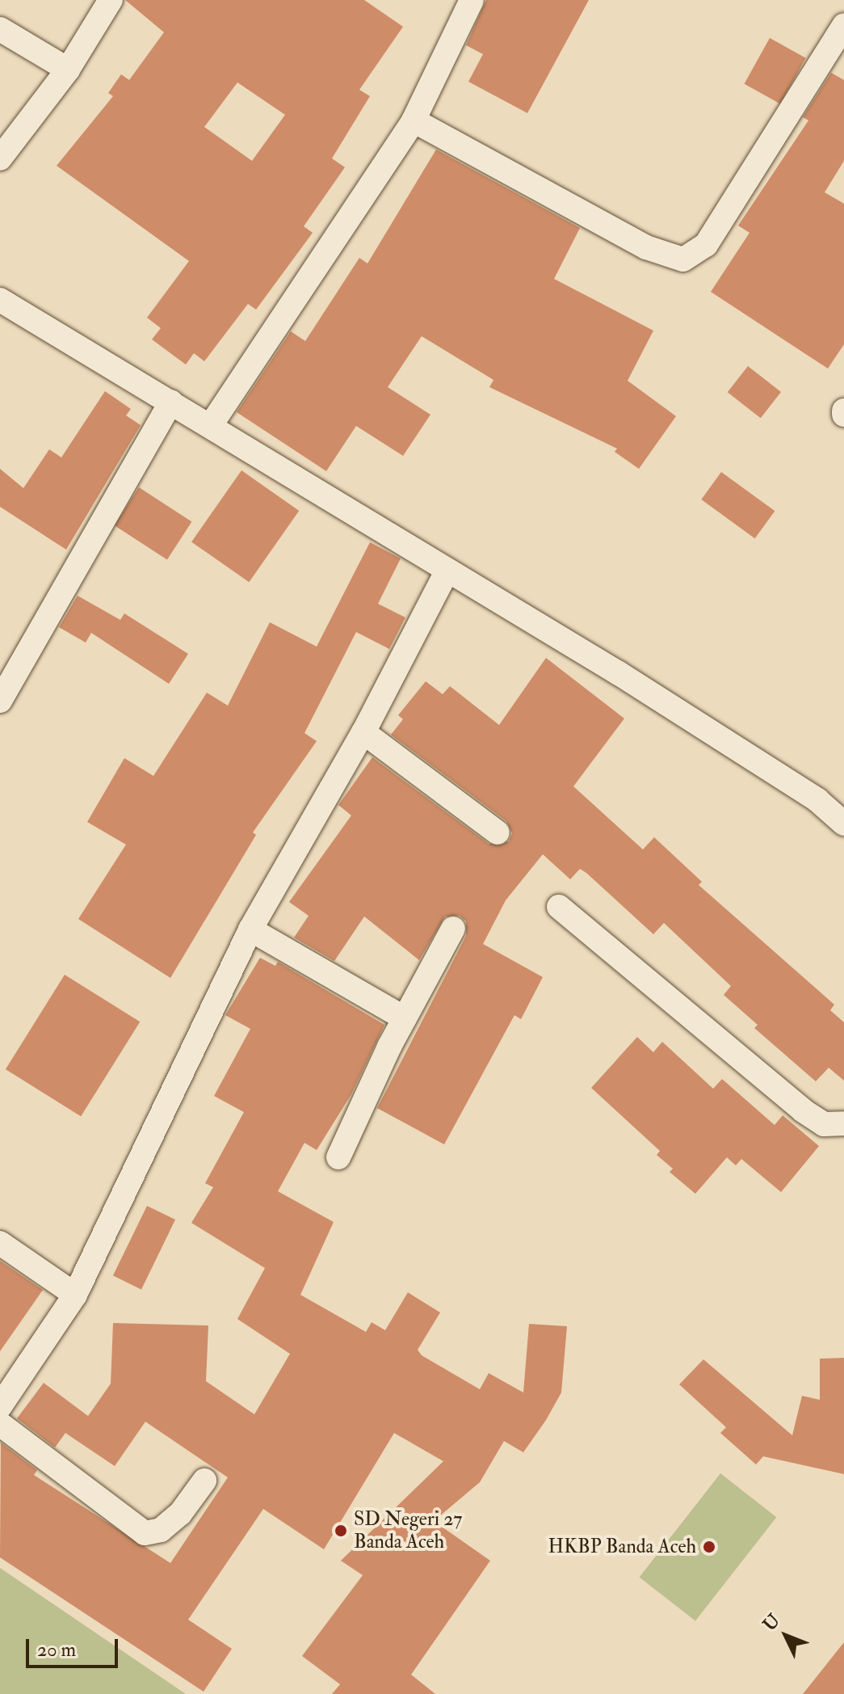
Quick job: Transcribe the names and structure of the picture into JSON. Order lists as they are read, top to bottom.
{
  "places": ["SD Negeri 27 Banda Aceh", "HKBP Banda Aceh"],
  "scale_bar": "20 m",
  "north": "top left"
}
